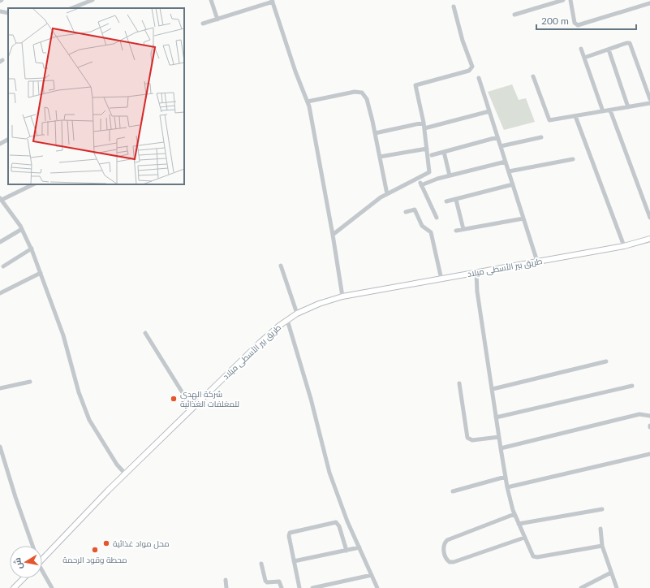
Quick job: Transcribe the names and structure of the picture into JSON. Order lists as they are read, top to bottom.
{
  "streets": {
    "main road": ["طريق بير الأسطى ميلاد"]
  },
  "places": ["شركة الهدي للمغلفات الغذائية", "محل مواد غذائية", "محطة وقود الرحمة"],
  "scale_bar": "200 m",
  "north": "left"
}
